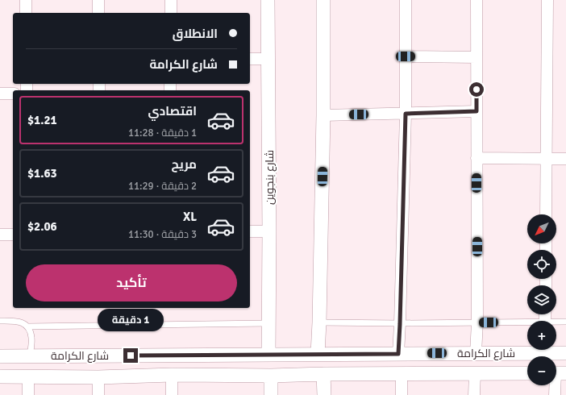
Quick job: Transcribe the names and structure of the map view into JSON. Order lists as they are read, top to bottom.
{
  "streets": {
    "street": ["شارع بنجوين", "شارع الكرامة"]
  },
  "crossings": [
    ["شارع بنجوين", "شارع الكرامة"]
  ],
  "north": "bottom left",
  "page": {
    "banner": ["الانطلاق", "شارع الكرامة"],
    "list": [
      {
        "name": "اقتصادي",
        "note": "1 دقيقة · 11:28",
        "value": "$1.21"
      },
      {
        "name": "مريح",
        "note": "2 دقيقة · 11:29",
        "value": "$1.63"
      },
      {
        "name": "XL",
        "note": "3 دقيقة · 11:30",
        "value": "$2.06"
      }
    ],
    "map_buttons": ["+", "−"],
    "buttons": "تأكيد",
    "bubble": "1 دقيقة"
  }
}
